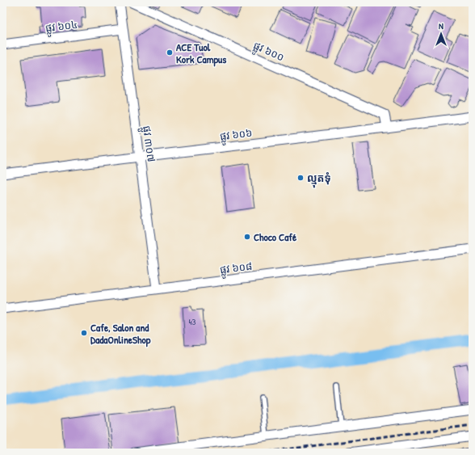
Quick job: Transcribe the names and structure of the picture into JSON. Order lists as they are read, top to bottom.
{
  "streets": {
    "street": [
      "ផ្លូវ ៦០៤",
      "ផ្លូវ ៦០០",
      "ផ្លូវ ៦០៦",
      "ផ្លូវ ៣០៧",
      "ផ្លូវ ៦០៨"
    ]
  },
  "crossings": [
    ["ផ្លូវ ៦០៤", "ផ្លូវ ៣០៧"],
    ["ផ្លូវ ៦០០", "ផ្លូវ ៦០៦"],
    ["ផ្លូវ ៦០៦", "ផ្លូវ ៣០៧"],
    ["ផ្លូវ ៣០៧", "ផ្លូវ ៦០៨"]
  ],
  "places": [
    "ACE Tuol Kork Campus",
    "ល្មុតទុំ",
    "Choco Café",
    "Cafe, Salon and DadaOnlineShop"
  ],
  "house_numbers": ["43"],
  "north": "top"
}
